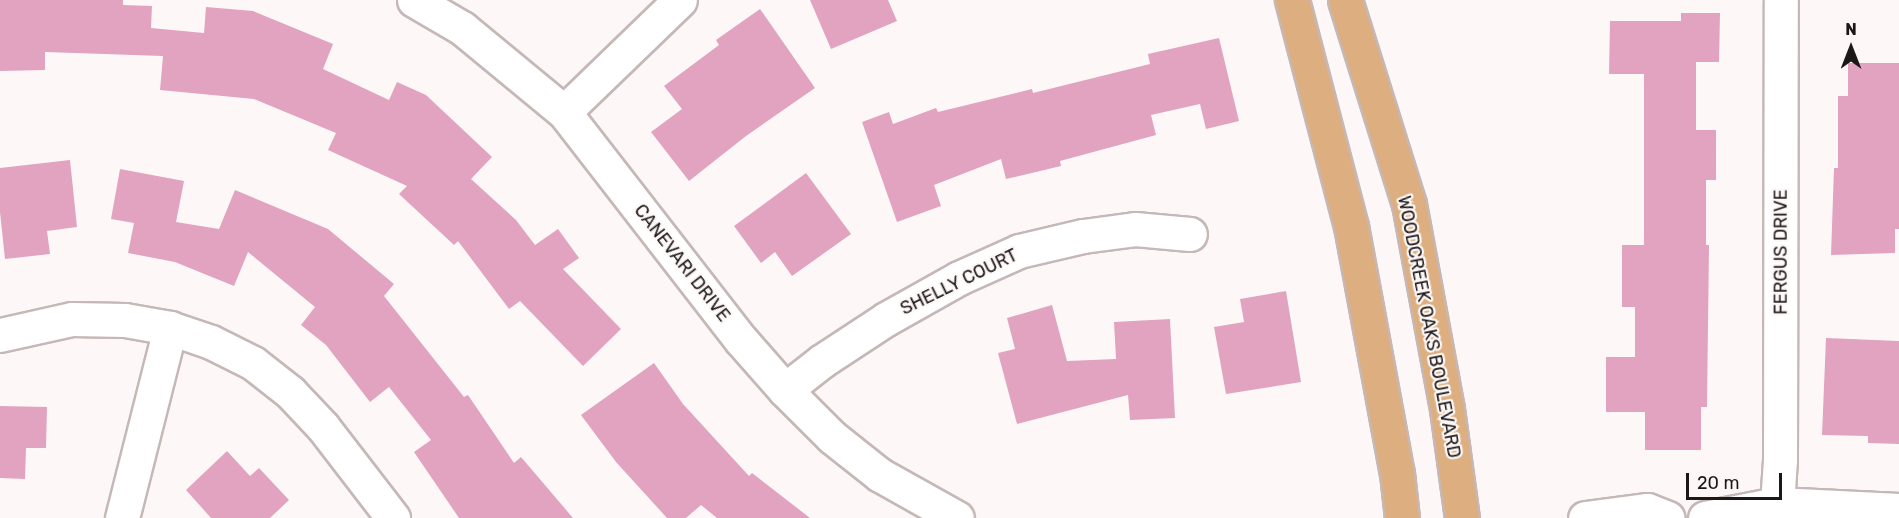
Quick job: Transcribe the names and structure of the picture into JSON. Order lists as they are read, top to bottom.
{
  "streets": {
    "main road": ["WOODCREEK OAKS BOULEVARD"],
    "street": ["FERGUS DRIVE", "CANEVARI DRIVE", "SHELLY COURT"]
  },
  "crossings": [
    ["CANEVARI DRIVE", "SHELLY COURT"]
  ],
  "scale_bar": "20 m",
  "north": "top"
}
